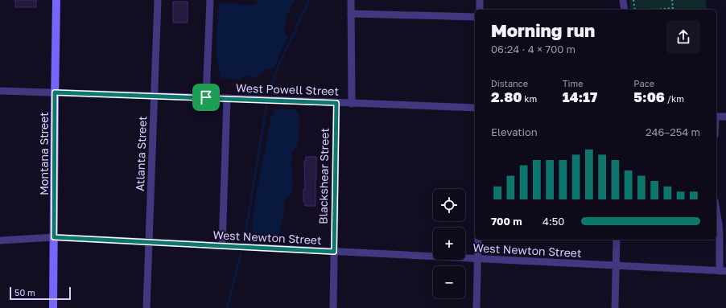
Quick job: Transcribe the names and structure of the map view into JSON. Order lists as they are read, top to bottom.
{
  "streets": {
    "street": [
      "West Powell Street",
      "Montana Street",
      "Atlanta Street",
      "Blackshear Street",
      "West Newton Street"
    ]
  },
  "crossings": [
    ["West Powell Street", "Montana Street"],
    ["West Powell Street", "Atlanta Street"],
    ["West Powell Street", "Blackshear Street"],
    ["Montana Street", "West Newton Street"],
    ["Atlanta Street", "West Newton Street"],
    ["Blackshear Street", "West Newton Street"]
  ],
  "scale_bar": "50 m",
  "page": {
    "heading": ["Morning run", "06:24 · 4 × 700 m"],
    "stats": [
      ["Distance", "2.80 km"],
      ["Time", "14:17"],
      ["Pace", "5:06 /km"]
    ],
    "chart": ["Elevation", "246–254 m"],
    "map_buttons": ["+", "−"],
    "list": [
      {
        "name": "700 m",
        "note": "4:50"
      }
    ],
    "scale": "50 m"
  }
}
